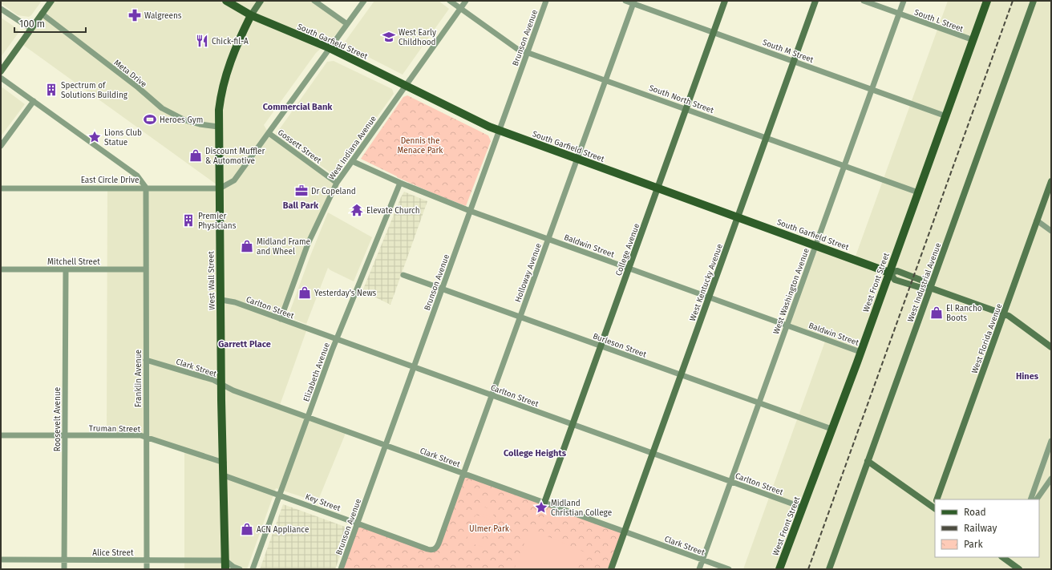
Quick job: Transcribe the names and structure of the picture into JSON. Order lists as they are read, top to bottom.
{
  "streets": {
    "main road": ["South Garfield Street", "West Wall Street", "West Front Street"],
    "street": [
      "South L Street",
      "Brunson Avenue",
      "South M Street",
      "Meta Drive",
      "South North Street",
      "Gossett Street",
      "West Indiana Avenue",
      "East Circle Drive",
      "Baldwin Street",
      "College Avenue",
      "Mitchell Street",
      "Holloway Avenue",
      "West Kentucky Avenue",
      "West Industrial Avenue",
      "West Washington Avenue",
      "Carlton Street",
      "West Florida Avenue",
      "Burleson Street",
      "Clark Street",
      "Elizabeth Avenue",
      "Franklin Avenue",
      "Roosevelt Avenue",
      "Truman Street",
      "Key Street",
      "Alice Street"
    ]
  },
  "crossings": [
    ["South L Street", "West Front Street"],
    ["South L Street", "West Washington Avenue"],
    ["Brunson Avenue", "South Garfield Street"],
    ["Brunson Avenue", "South North Street"],
    ["Brunson Avenue", "Baldwin Street"],
    ["Brunson Avenue", "Carlton Street"],
    ["Brunson Avenue", "Burleson Street"],
    ["Brunson Avenue", "Clark Street"],
    ["Brunson Avenue", "Key Street"],
    ["South Garfield Street", "West Indiana Avenue"],
    ["South Garfield Street", "College Avenue"],
    ["South Garfield Street", "Holloway Avenue"],
    ["South Garfield Street", "West Wall Street"],
    ["South Garfield Street", "West Kentucky Avenue"],
    ["South Garfield Street", "West Front Street"],
    ["South Garfield Street", "West Industrial Avenue"],
    ["South Garfield Street", "West Washington Avenue"],
    ["South Garfield Street", "West Florida Avenue"],
    ["South M Street", "College Avenue"],
    ["South M Street", "Holloway Avenue"],
    ["South M Street", "West Kentucky Avenue"],
    ["South M Street", "West Front Street"],
    ["South M Street", "West Washington Avenue"],
    ["Meta Drive", "West Wall Street"],
    ["South North Street", "West Indiana Avenue"],
    ["South North Street", "College Avenue"],
    ["South North Street", "Holloway Avenue"],
    ["South North Street", "West Kentucky Avenue"],
    ["South North Street", "West Front Street"],
    ["South North Street", "West Washington Avenue"],
    ["Gossett Street", "West Indiana Avenue"],
    ["West Indiana Avenue", "Baldwin Street"],
    ["West Indiana Avenue", "Carlton Street"],
    ["East Circle Drive", "West Wall Street"],
    ["East Circle Drive", "Franklin Avenue"],
    ["Baldwin Street", "College Avenue"],
    ["Baldwin Street", "Holloway Avenue"],
    ["Baldwin Street", "West Kentucky Avenue"],
    ["Baldwin Street", "West Front Street"],
    ["Baldwin Street", "West Washington Avenue"],
    ["Baldwin Street", "Elizabeth Avenue"],
    ["College Avenue", "Carlton Street"],
    ["College Avenue", "Burleson Street"],
    ["College Avenue", "Clark Street"],
    ["Mitchell Street", "Franklin Avenue"],
    ["Mitchell Street", "Roosevelt Avenue"],
    ["Holloway Avenue", "Carlton Street"],
    ["Holloway Avenue", "Burleson Street"],
    ["Holloway Avenue", "Clark Street"],
    ["Holloway Avenue", "Key Street"],
    ["West Wall Street", "Carlton Street"],
    ["West Wall Street", "Clark Street"],
    ["West Wall Street", "Truman Street"],
    ["West Wall Street", "Key Street"],
    ["West Wall Street", "Alice Street"],
    ["West Kentucky Avenue", "Carlton Street"],
    ["West Kentucky Avenue", "Burleson Street"],
    ["West Kentucky Avenue", "Clark Street"],
    ["West Front Street", "Carlton Street"],
    ["West Front Street", "Burleson Street"],
    ["West Washington Avenue", "Carlton Street"],
    ["West Washington Avenue", "Burleson Street"],
    ["West Washington Avenue", "Clark Street"],
    ["Carlton Street", "Elizabeth Avenue"],
    ["Clark Street", "Elizabeth Avenue"],
    ["Clark Street", "Franklin Avenue"],
    ["Elizabeth Avenue", "Key Street"],
    ["Franklin Avenue", "Truman Street"],
    ["Franklin Avenue", "Alice Street"],
    ["Roosevelt Avenue", "Truman Street"],
    ["Roosevelt Avenue", "Alice Street"]
  ],
  "districts": [
    "Commercial Bank",
    "Ball Park",
    "Garrett Place",
    "Hines",
    "College Heights"
  ],
  "parks": ["Dennis the Menace Park", "Ulmer Park"],
  "places": {
    "pharmacy": ["Walgreens"],
    "school or university": ["West Early Childhood"],
    "restaurant": ["Chick-fil-A"],
    "building": ["Spectrum of Solutions Building", "Premier Physicians"],
    "sports": ["Heroes Gym"],
    "place": ["Lions Club Statue", "Midland Christian College"],
    "shop": [
      "Discount Muffler & Automotive",
      "Midland Frame and Wheel",
      "Yesterday's News",
      "El Rancho Boots",
      "ACN Appliance"
    ],
    "office": ["Dr Copeland"],
    "temple": ["Elevate Church"]
  },
  "legend": ["Road", "Railway", "Park"],
  "scale_bar": "100 m"
}
